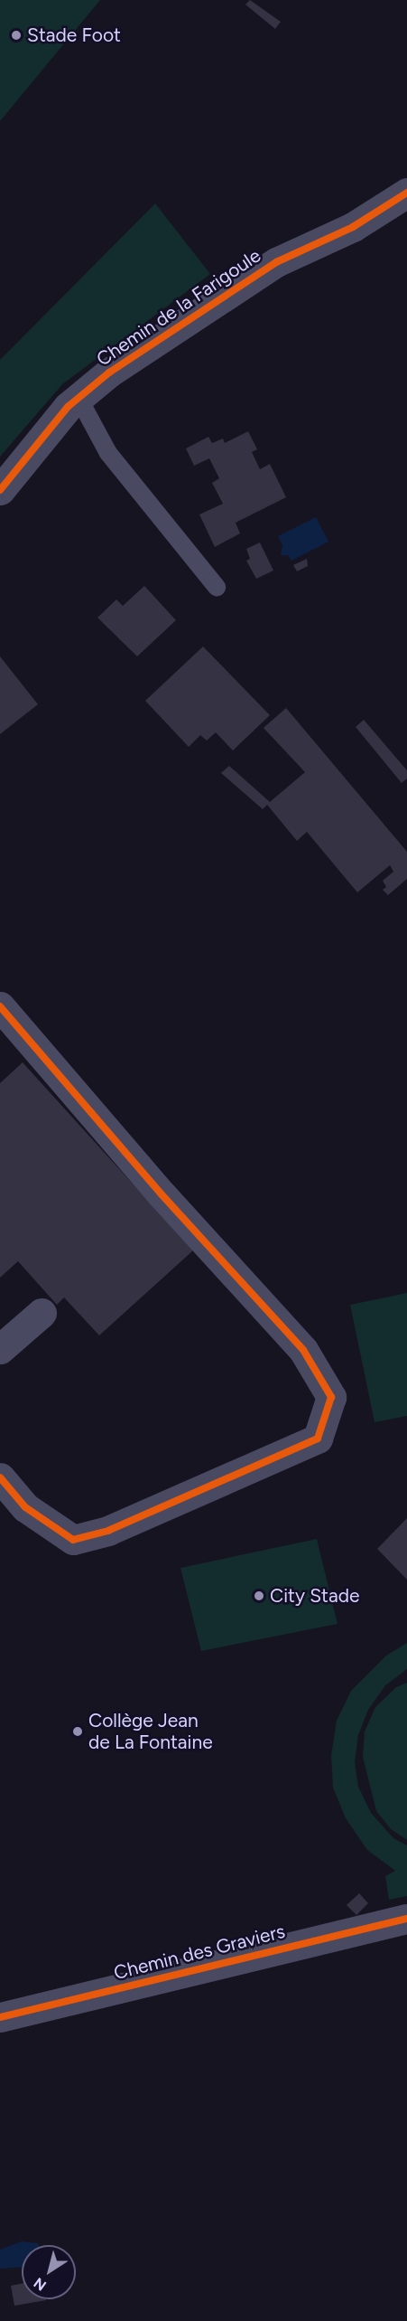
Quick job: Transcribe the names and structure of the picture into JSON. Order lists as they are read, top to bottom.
{
  "streets": {
    "street": ["Chemin de la Farigoule", "Chemin des Graviers"]
  },
  "places": ["Stade Foot", "City Stade", "Collège Jean de La Fontaine"],
  "north": "bottom left"
}
